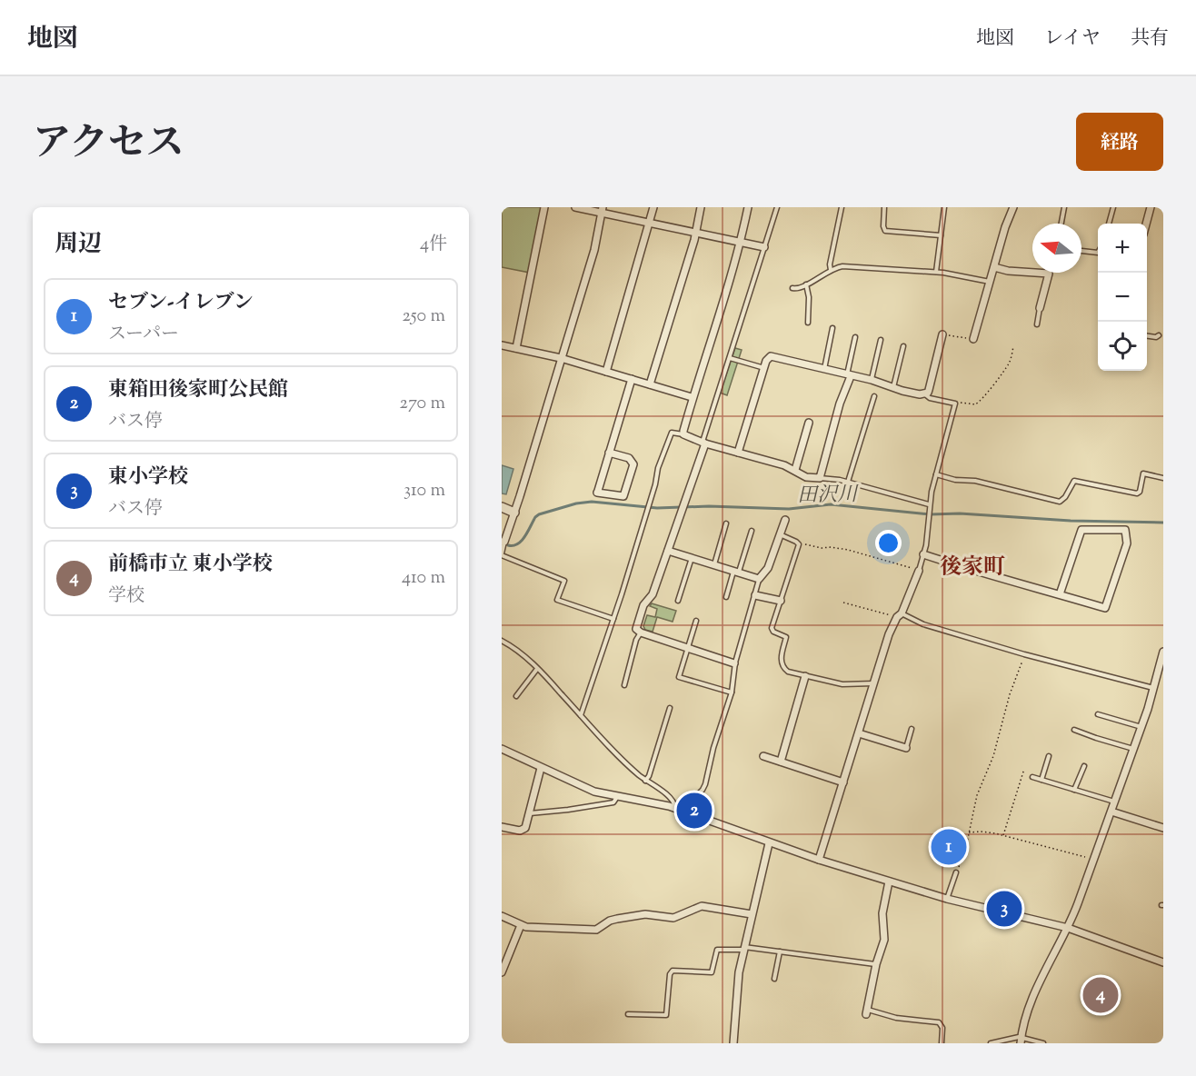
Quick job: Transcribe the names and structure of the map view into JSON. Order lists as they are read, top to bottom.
{
  "districts": ["後家町"],
  "water": ["田沢川"],
  "north": "left",
  "page": {
    "header": "地図",
    "nav": ["地図", "レイヤ", "共有"],
    "title": "アクセス",
    "buttons": "経路",
    "heading": ["周辺", "4件"],
    "map_buttons": ["+", "−"],
    "list": [
      {
        "mark": "1",
        "name": "セブン-イレブン",
        "note": "スーパー",
        "value": "250 m"
      },
      {
        "mark": "2",
        "name": "東箱田後家町公民館",
        "note": "バス停",
        "value": "270 m"
      },
      {
        "mark": "3",
        "name": "東小学校",
        "note": "バス停",
        "value": "310 m"
      },
      {
        "mark": "4",
        "name": "前橋市立 東小学校",
        "note": "学校",
        "value": "410 m"
      }
    ],
    "pins": [
      "2",
      "1",
      "3",
      "4"
    ]
  }
}
